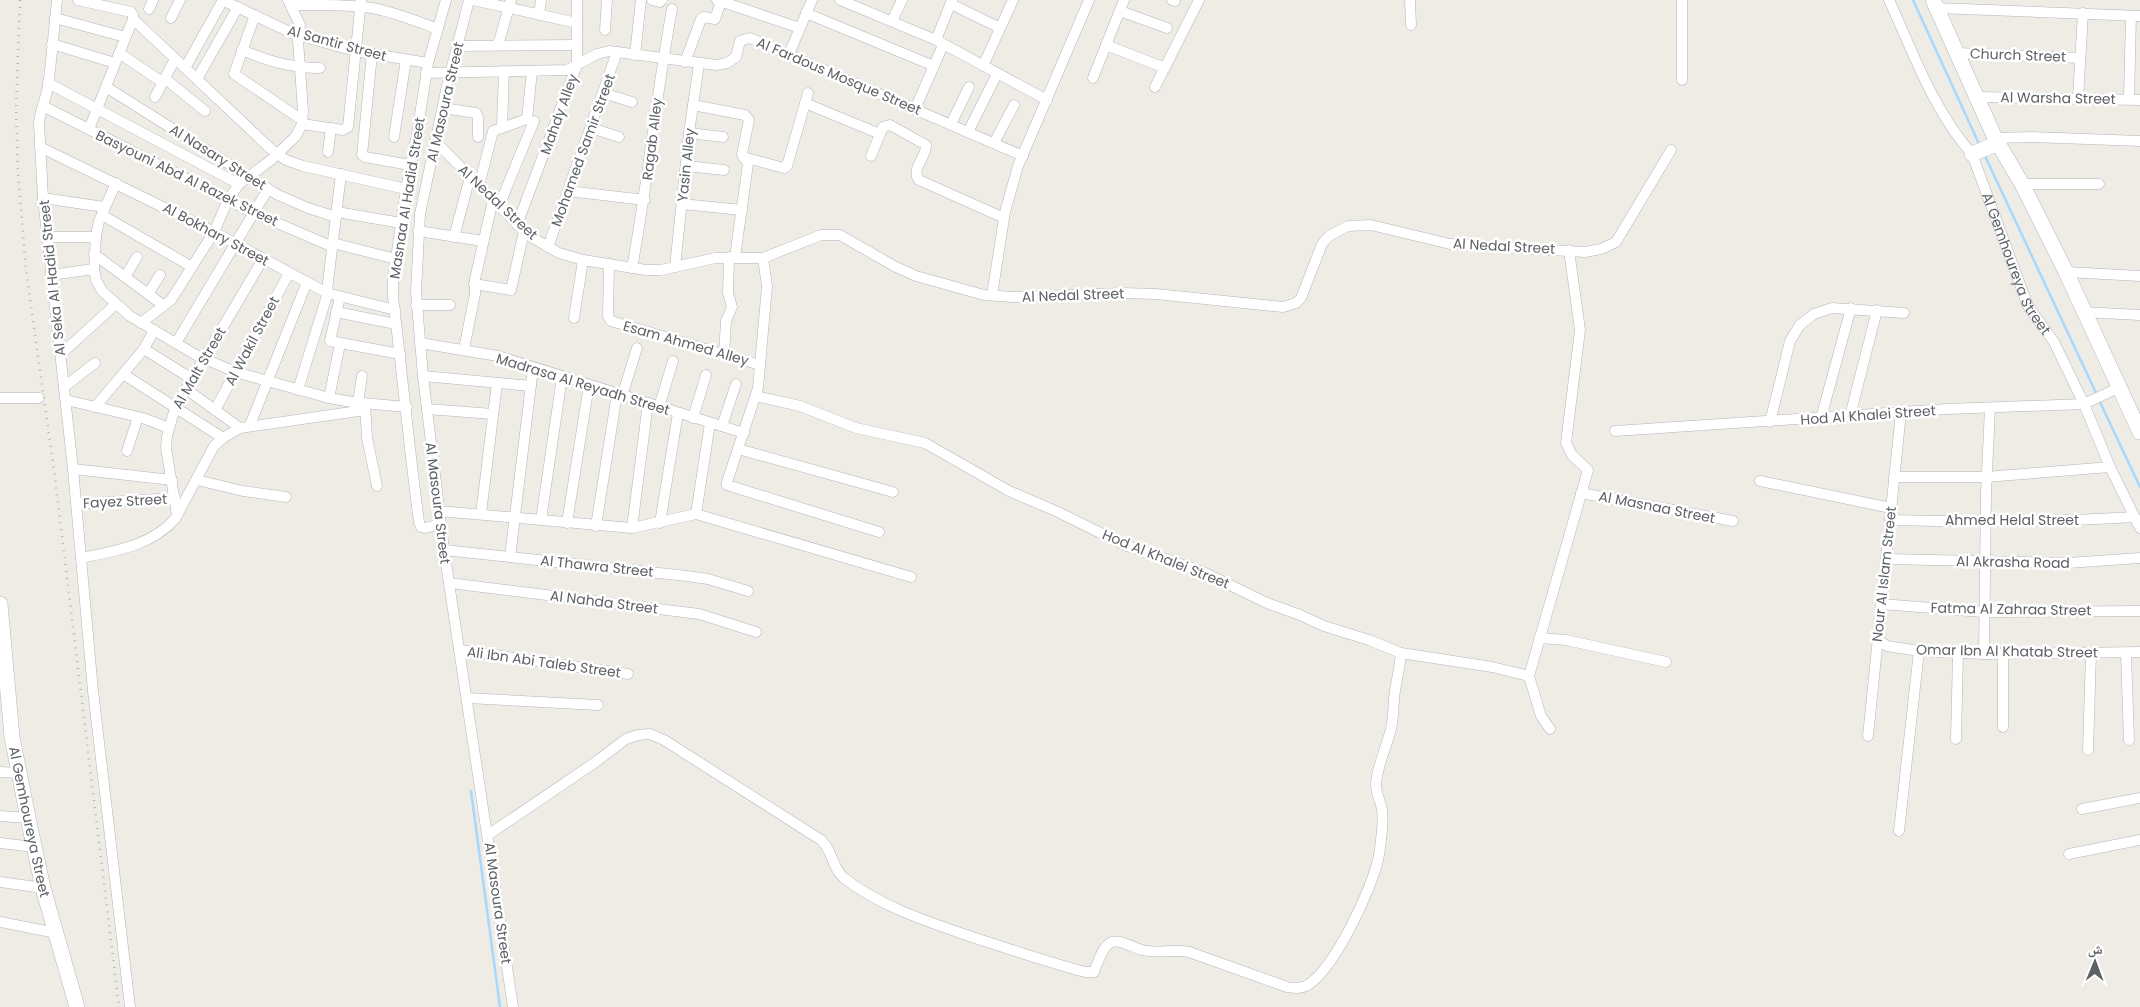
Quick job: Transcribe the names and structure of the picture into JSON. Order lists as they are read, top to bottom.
{
  "streets": {
    "street": [
      "Al Santir Street",
      "Church Street",
      "Al Fardous Mosque Street",
      "Al Warsha Street",
      "Al Masoura Street",
      "Mahdy Alley",
      "Ragab Alley",
      "Mohamed Samir Street",
      "Al Nasary Street",
      "Yasin Alley",
      "Basyouni Abd Al Razek Street",
      "Masnaa Al Hadid Street",
      "Al Nedal Street",
      "Al Bokhary Street",
      "Al Gemhoureya Street",
      "Al Seka Al Hadid Street",
      "Al Wakil Street",
      "Esam Ahmed Alley",
      "Al Malt Street",
      "Madrasa Al Reyadh Street",
      "Hod Al Khalei Street",
      "Fayez Street",
      "Al Masnaa Street",
      "Ahmed Helal Street",
      "Al Akrasha Road",
      "Al Thawra Street",
      "Nour Al Islam Street",
      "Al Nahda Street",
      "Fatma Al Zahraa Street",
      "Omar Ibn Al Khatab Street",
      "Ali Ibn Abi Taleb Street"
    ]
  },
  "crossings": [
    ["Al Santir Street", "Al Fardous Mosque Street"],
    ["Al Santir Street", "Masnaa Al Hadid Street"],
    ["Al Fardous Mosque Street", "Al Masoura Street"],
    ["Al Fardous Mosque Street", "Mahdy Alley"],
    ["Al Fardous Mosque Street", "Ragab Alley"],
    ["Al Fardous Mosque Street", "Mohamed Samir Street"],
    ["Al Fardous Mosque Street", "Yasin Alley"],
    ["Al Fardous Mosque Street", "Masnaa Al Hadid Street"],
    ["Al Masoura Street", "Masnaa Al Hadid Street"],
    ["Al Masoura Street", "Al Nedal Street"],
    ["Al Masoura Street", "Madrasa Al Reyadh Street"],
    ["Al Masoura Street", "Al Thawra Street"],
    ["Al Masoura Street", "Al Nahda Street"],
    ["Al Masoura Street", "Ali Ibn Abi Taleb Street"],
    ["Mahdy Alley", "Al Nedal Street"],
    ["Ragab Alley", "Al Nedal Street"],
    ["Mohamed Samir Street", "Al Nedal Street"],
    ["Al Nasary Street", "Masnaa Al Hadid Street"],
    ["Yasin Alley", "Al Nedal Street"],
    ["Basyouni Abd Al Razek Street", "Masnaa Al Hadid Street"],
    ["Basyouni Abd Al Razek Street", "Al Seka Al Hadid Street"],
    ["Masnaa Al Hadid Street", "Al Bokhary Street"],
    ["Al Nedal Street", "Esam Ahmed Alley"],
    ["Al Bokhary Street", "Al Seka Al Hadid Street"],
    ["Al Bokhary Street", "Al Wakil Street"],
    ["Al Bokhary Street", "Al Malt Street"],
    ["Al Gemhoureya Street", "Hod Al Khalei Street"],
    ["Al Gemhoureya Street", "Ahmed Helal Street"],
    ["Al Seka Al Hadid Street", "Fayez Street"],
    ["Al Malt Street", "Fayez Street"],
    ["Hod Al Khalei Street", "Nour Al Islam Street"],
    ["Ahmed Helal Street", "Nour Al Islam Street"],
    ["Al Akrasha Road", "Nour Al Islam Street"],
    ["Nour Al Islam Street", "Fatma Al Zahraa Street"],
    ["Nour Al Islam Street", "Omar Ibn Al Khatab Street"]
  ],
  "north": "top"
}
